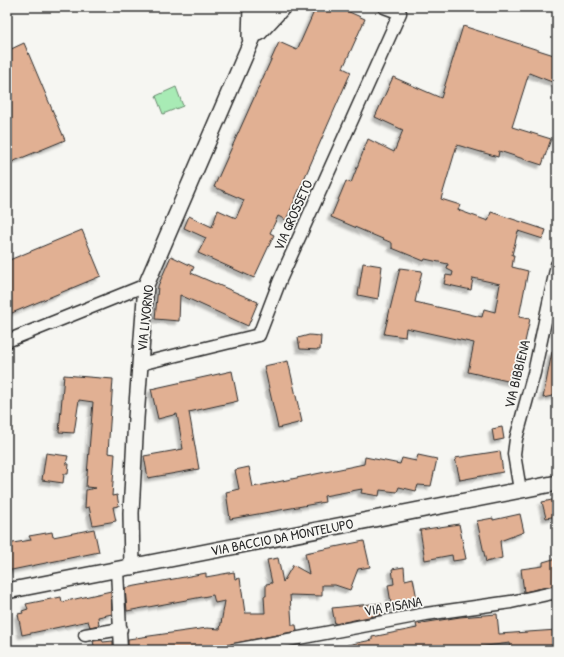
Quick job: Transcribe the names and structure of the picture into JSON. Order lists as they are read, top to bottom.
{
  "streets": {
    "street": [
      "VIA GROSSETO",
      "VIA LIVORNO",
      "VIA BIBBIENA",
      "VIA BACCIO DA MONTELUPO",
      "VIA PISANA"
    ]
  },
  "crossings": [
    ["VIA GROSSETO", "VIA LIVORNO"],
    ["VIA LIVORNO", "VIA BACCIO DA MONTELUPO"],
    ["VIA BIBBIENA", "VIA BACCIO DA MONTELUPO"]
  ]
}
